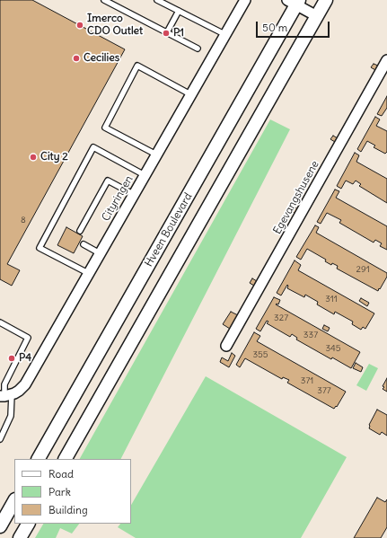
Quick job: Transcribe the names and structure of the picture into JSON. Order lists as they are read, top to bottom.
{
  "streets": {
    "street": ["Egevangshusene", "Cityringen", "Hveen Boulevard"]
  },
  "places": [
    "Imerco CDO Outlet",
    "P1",
    "Cecilies",
    "City 2",
    "P4"
  ],
  "house_numbers": [
    "8",
    "291",
    "311",
    "327",
    "337",
    "345",
    "355",
    "371",
    "377"
  ],
  "legend": ["Road", "Park", "Building"],
  "scale_bar": "50 m"
}
